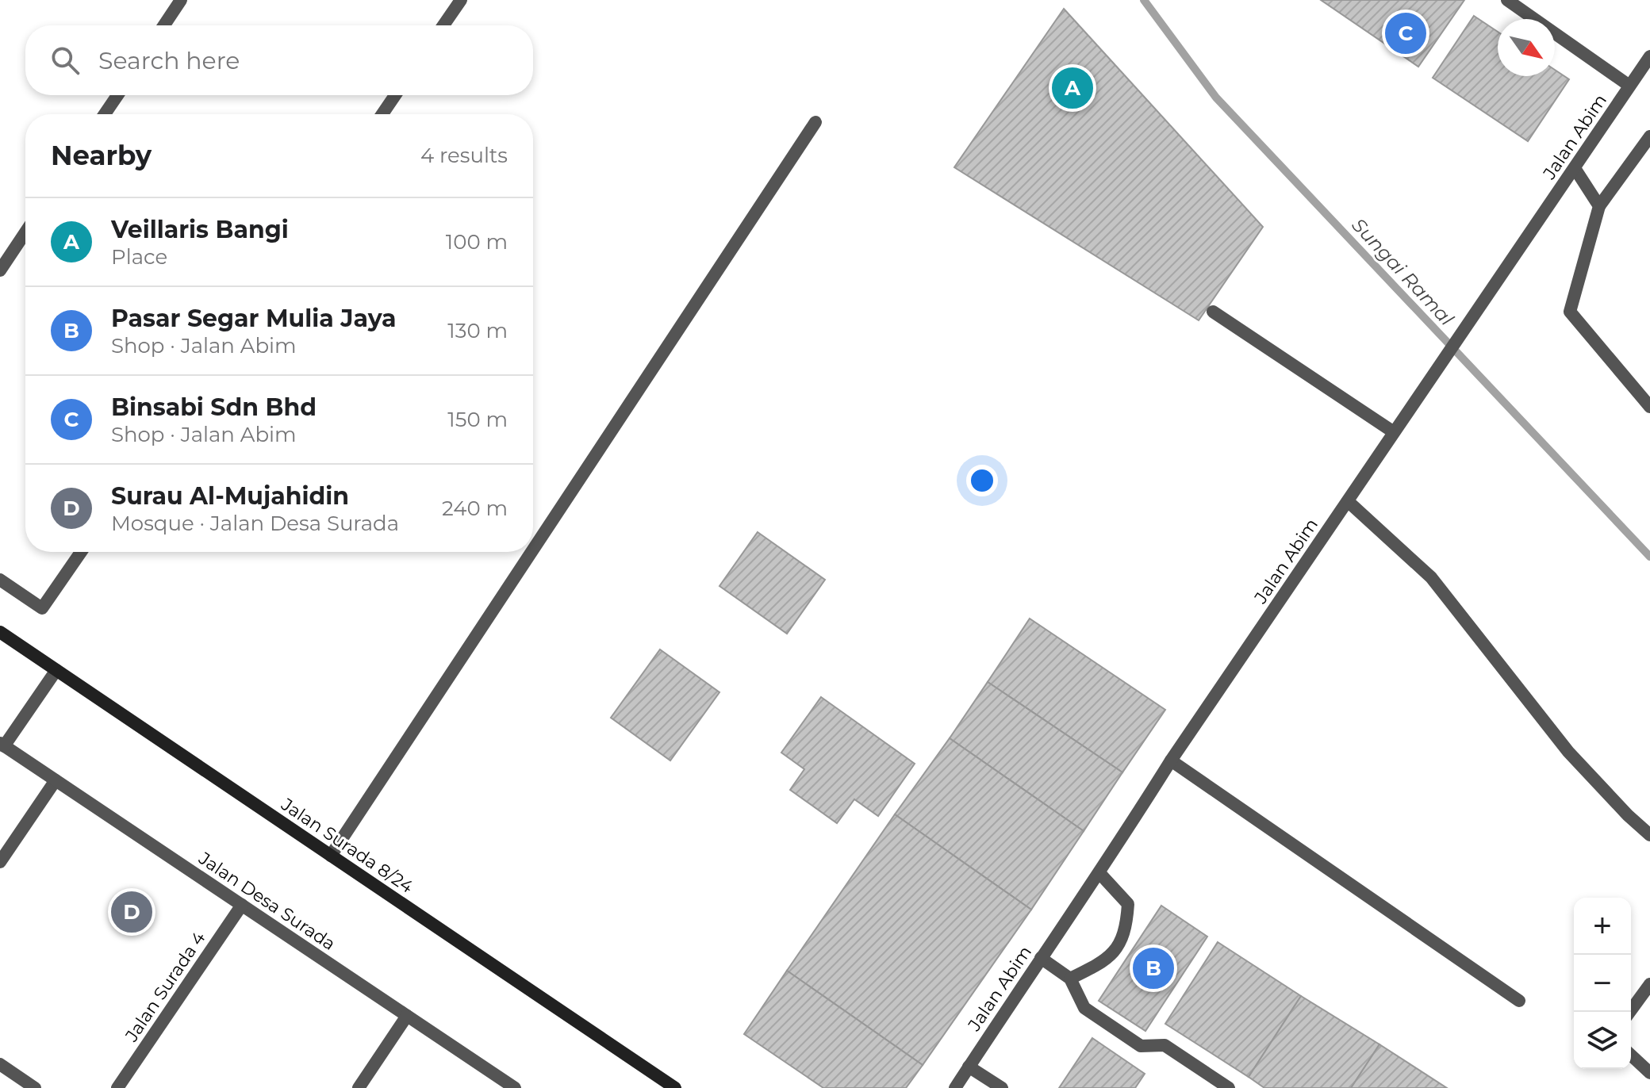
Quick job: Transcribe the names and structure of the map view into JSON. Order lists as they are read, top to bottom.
{
  "streets": {
    "street": [
      "Jalan Abim",
      "Jalan Surada 8/24",
      "Jalan Desa Surada",
      "Jalan Surada 4"
    ]
  },
  "crossings": [
    ["Jalan Desa Surada", "Jalan Surada 4"]
  ],
  "water": ["Sungai Ramal"],
  "north": "bottom right",
  "page": {
    "pins": [
      "C",
      "A",
      "D",
      "B"
    ],
    "search": "Search here",
    "heading": ["Nearby", "4 results"],
    "list": [
      {
        "mark": "A",
        "name": "Veillaris Bangi",
        "note": "Place",
        "value": "100 m"
      },
      {
        "mark": "B",
        "name": "Pasar Segar Mulia Jaya",
        "note": "Shop · Jalan Abim",
        "value": "130 m"
      },
      {
        "mark": "C",
        "name": "Binsabi Sdn Bhd",
        "note": "Shop · Jalan Abim",
        "value": "150 m"
      },
      {
        "mark": "D",
        "name": "Surau Al-Mujahidin",
        "note": "Mosque · Jalan Desa Surada",
        "value": "240 m"
      }
    ],
    "map_buttons": ["+", "−"]
  }
}
